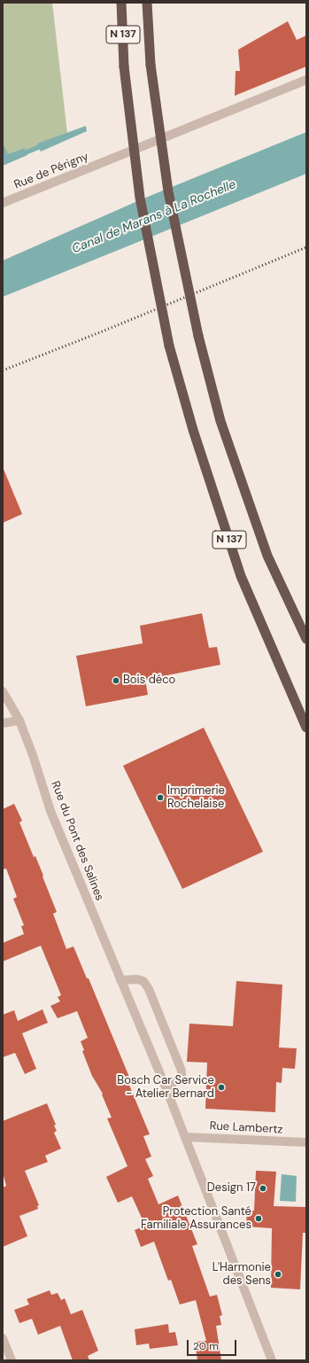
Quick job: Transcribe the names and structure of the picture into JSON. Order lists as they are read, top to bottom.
{
  "streets": {
    "highway": ["N 137"],
    "street": ["Rue de Périgny", "Rue du Pont des Salines", "Rue Lambertz"]
  },
  "crossings": [
    ["Rue du Pont des Salines", "Rue Lambertz"]
  ],
  "water": ["Canal de Marans à La Rochelle"],
  "places": [
    "Bois déco",
    "Imprimerie Rochelaise",
    "Bosch Car Service - Atelier Bernard",
    "Design 17",
    "Protection Santé Familiale Assurances",
    "L'Harmonie des Sens"
  ],
  "scale_bar": "20 m"
}
